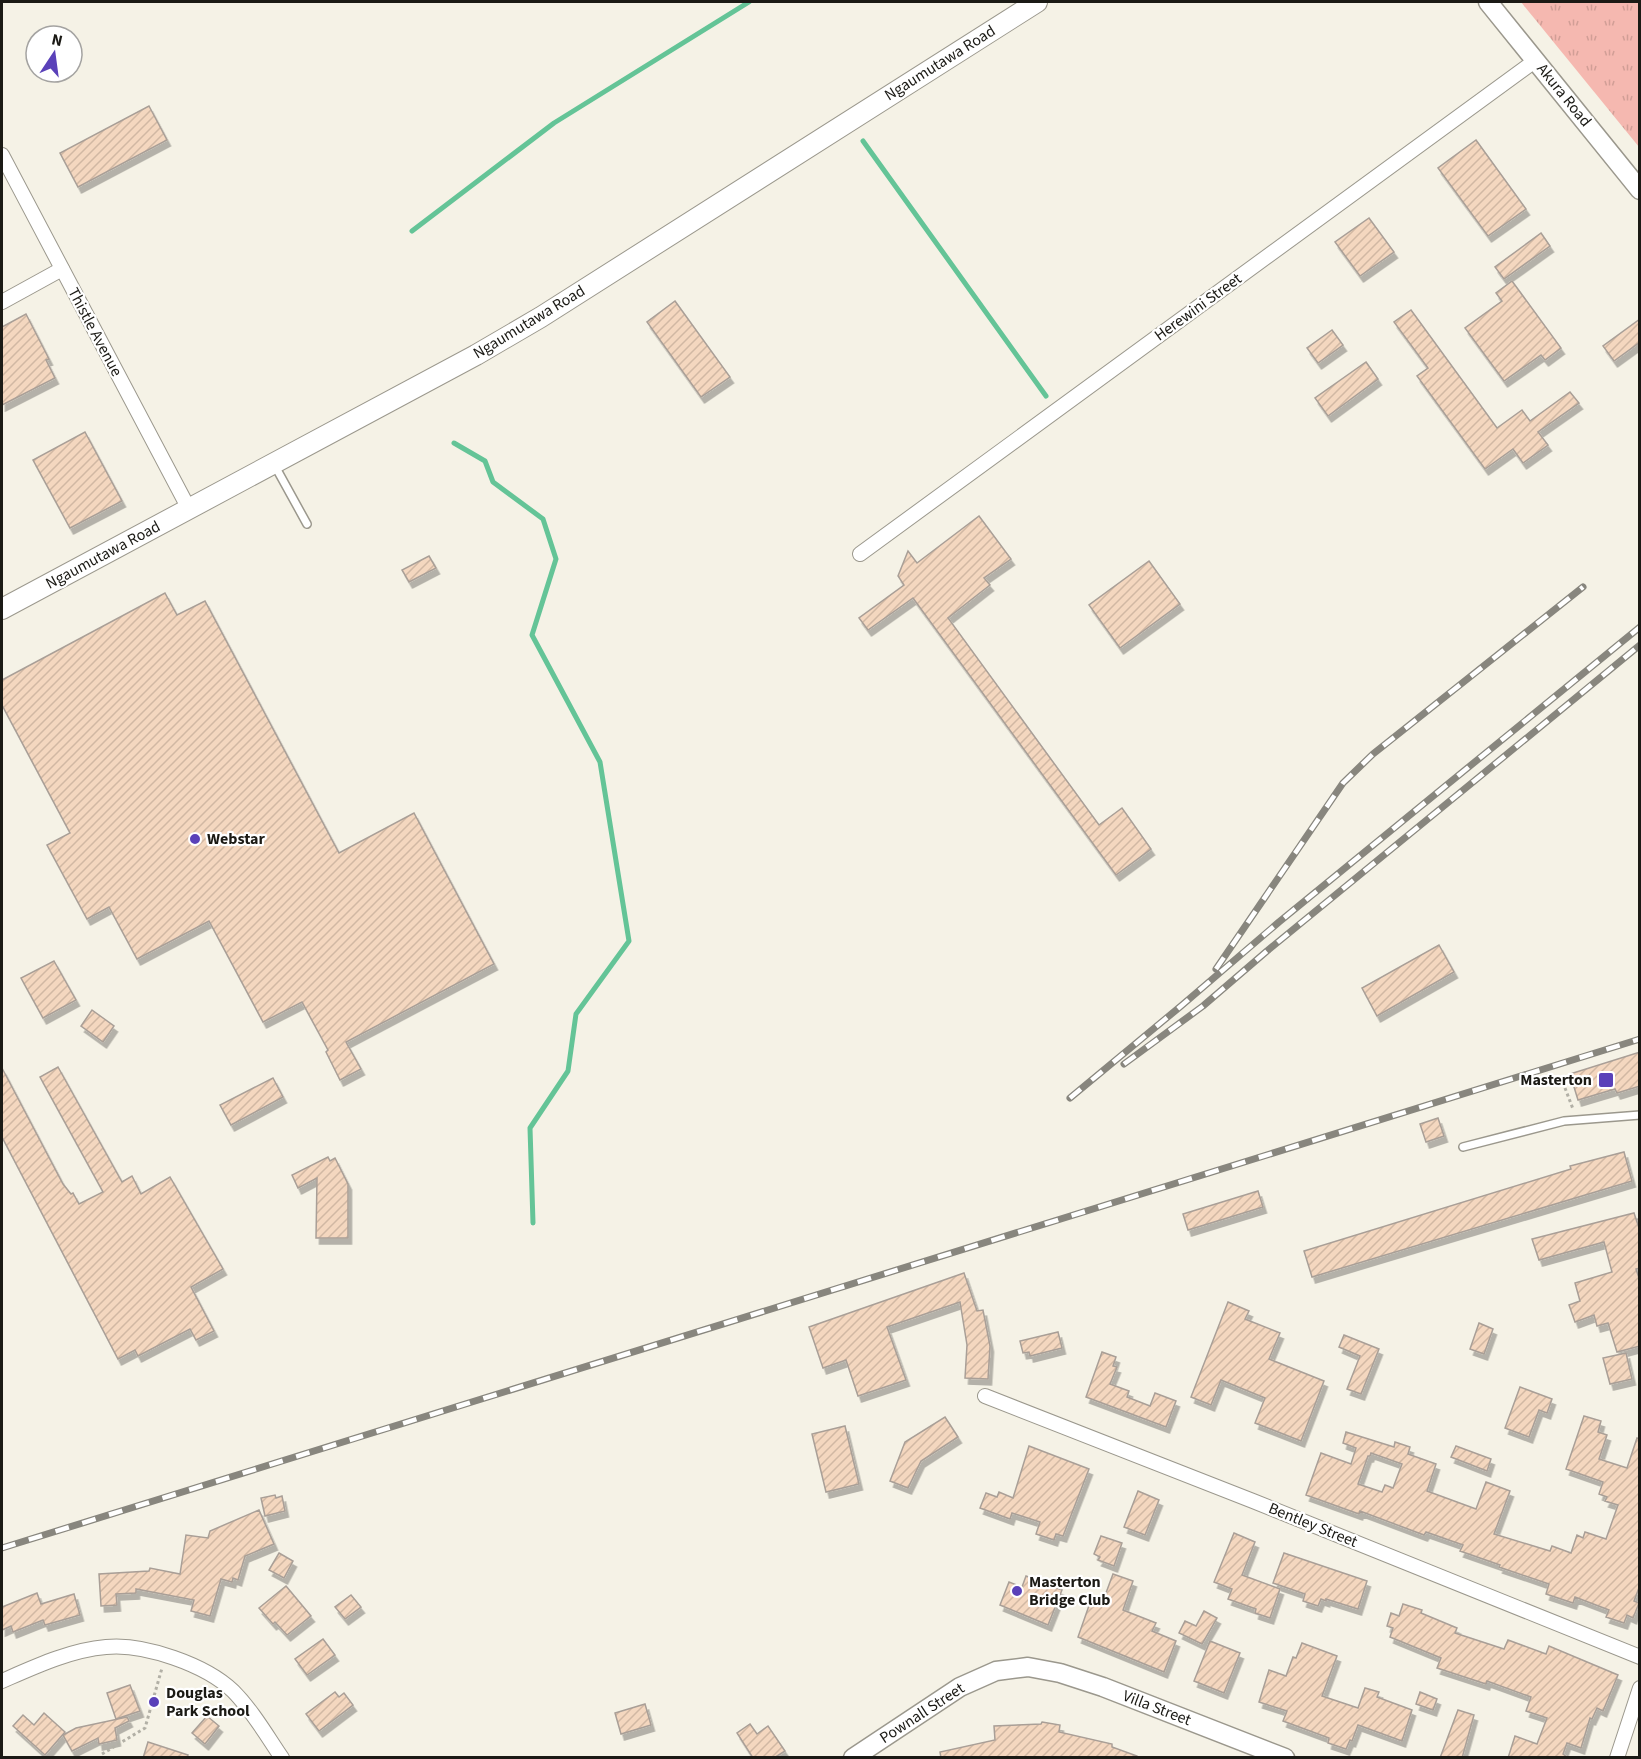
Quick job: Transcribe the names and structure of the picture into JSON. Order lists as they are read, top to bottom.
{
  "streets": {
    "main road": ["Ngaumutawa Road"],
    "street": [
      "Akura Road",
      "Herewini Street",
      "Thistle Avenue",
      "Bentley Street",
      "Villa Street",
      "Pownall Street"
    ]
  },
  "crossings": [
    ["Ngaumutawa Road", "Thistle Avenue"],
    ["Akura Road", "Herewini Street"],
    ["Villa Street", "Pownall Street"]
  ],
  "places": {
    "other": ["Webstar", "Masterton Bridge Club", "Douglas Park School"],
    "transit": ["Masterton"]
  },
  "north": "top"
}
